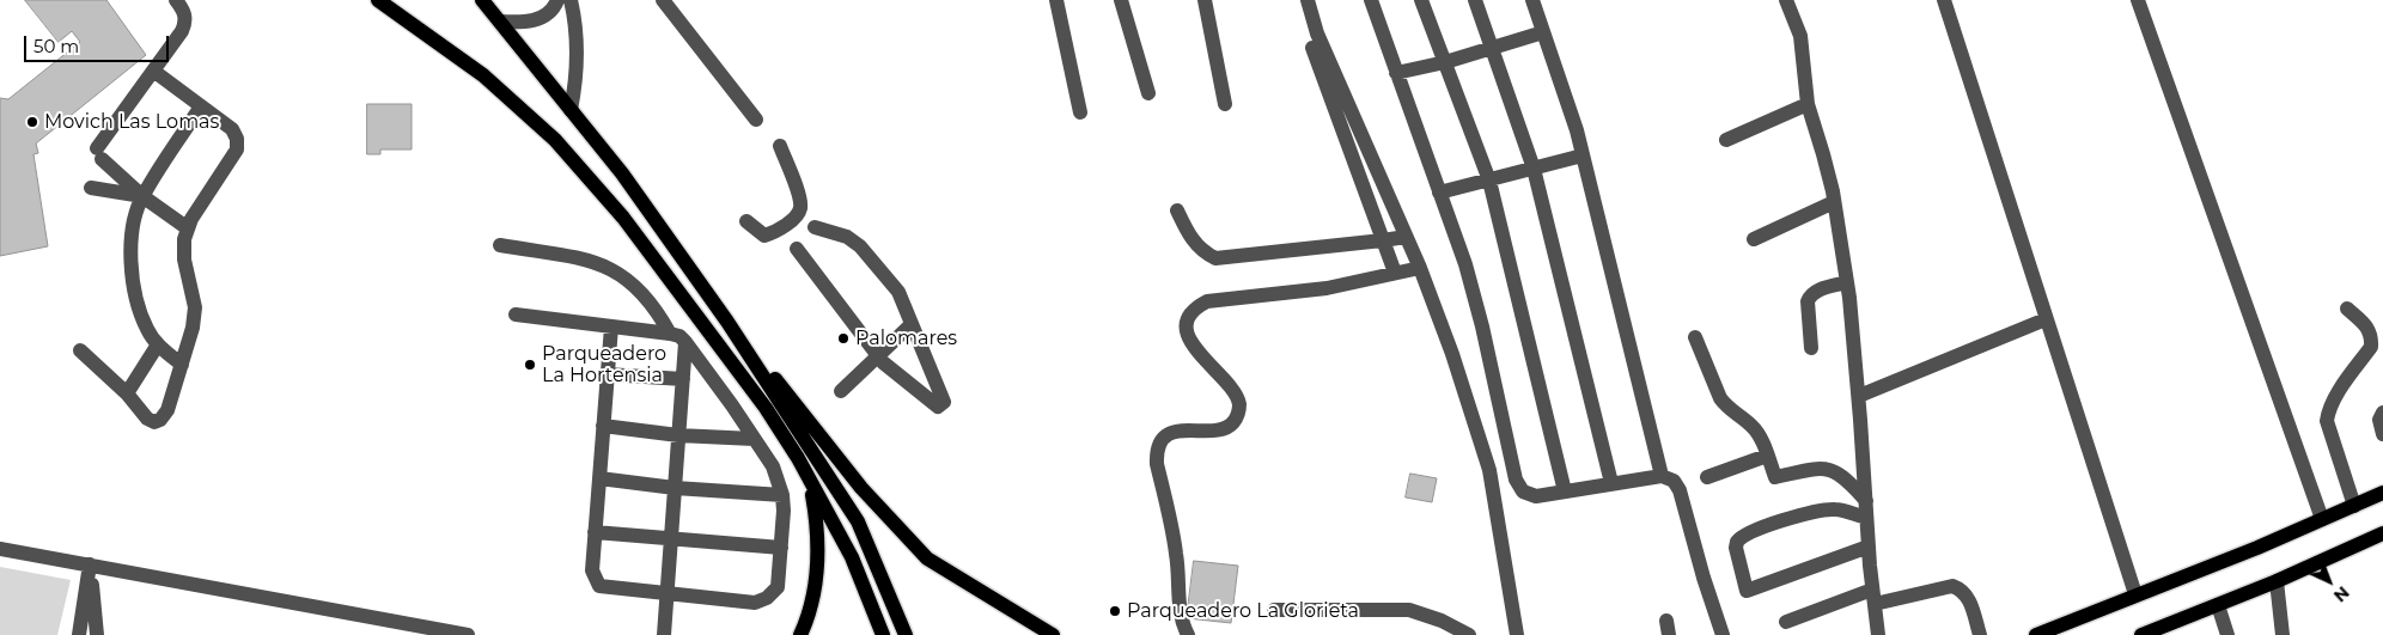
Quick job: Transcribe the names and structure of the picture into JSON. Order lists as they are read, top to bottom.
{
  "places": [
    "Movich Las Lomas",
    "Palomares",
    "Parqueadero La Hortensia",
    "Parqueadero La Glorieta"
  ],
  "scale_bar": "50 m",
  "north": "bottom right"
}
